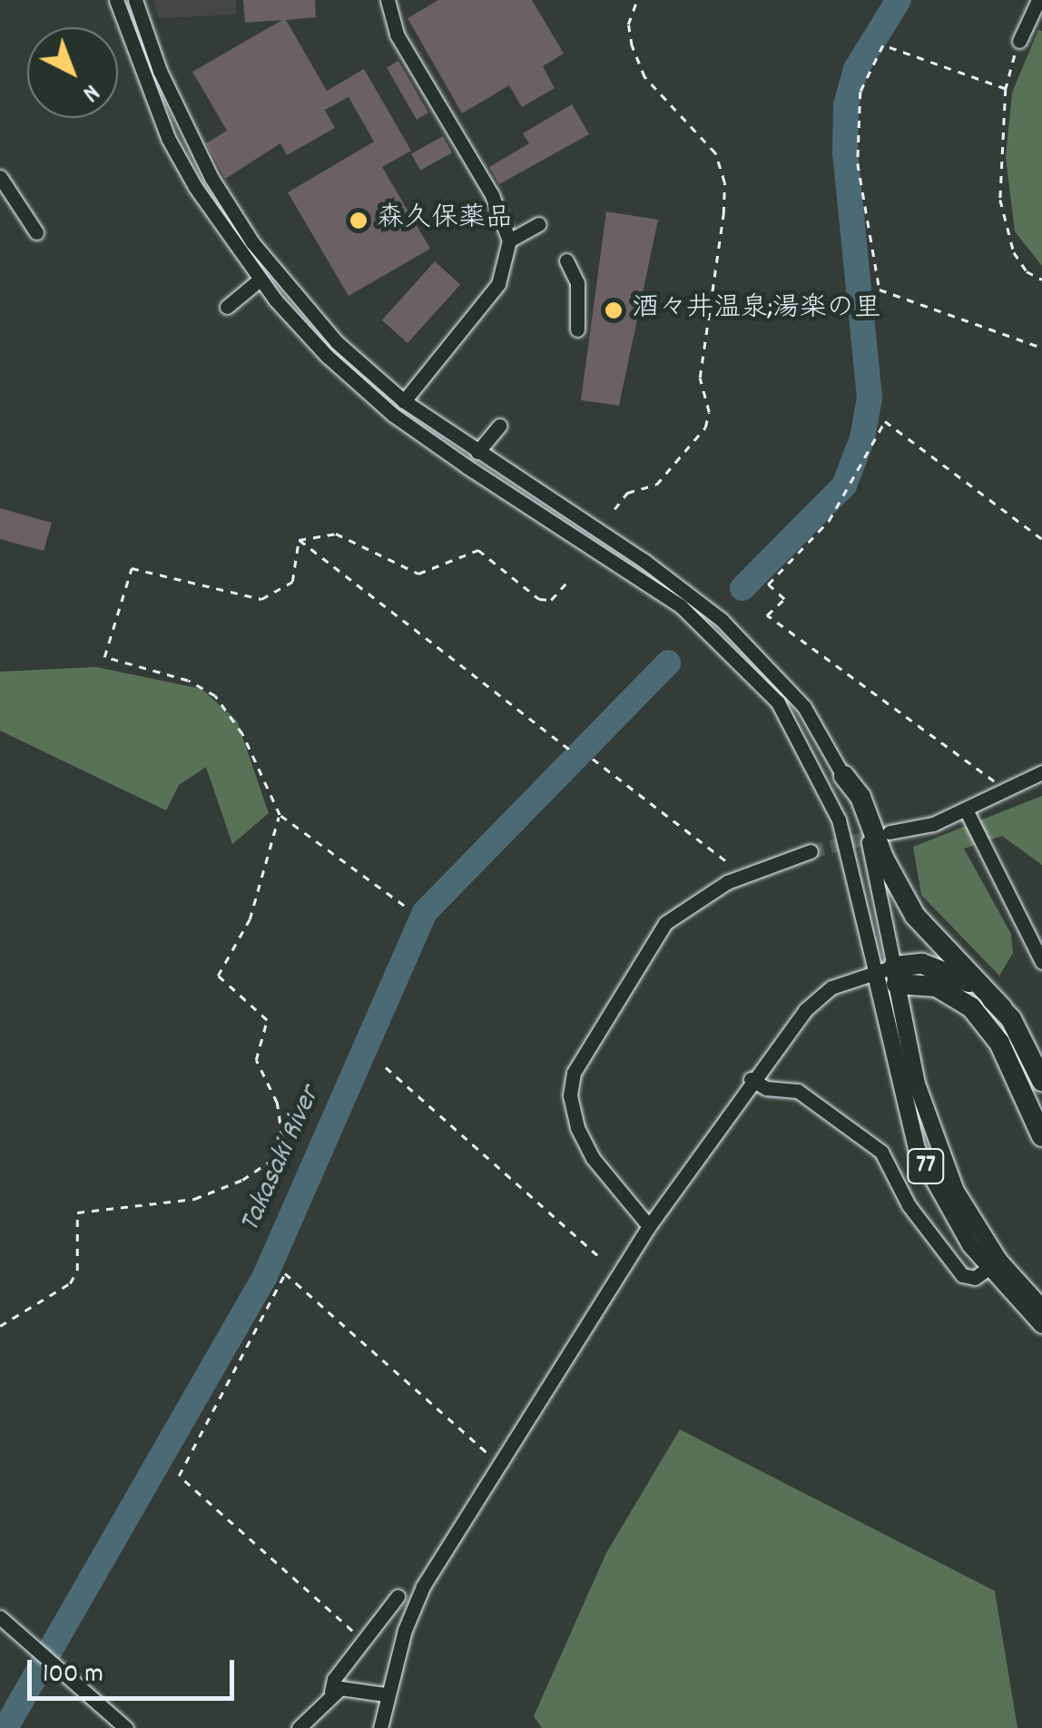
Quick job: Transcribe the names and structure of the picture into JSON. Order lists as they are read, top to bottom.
{
  "streets": {
    "main road": ["77"]
  },
  "water": ["Takasaki River"],
  "places": ["森久保薬品", "酒々井温泉;湯楽の里"],
  "scale_bar": "100 m",
  "north": "bottom right"
}
